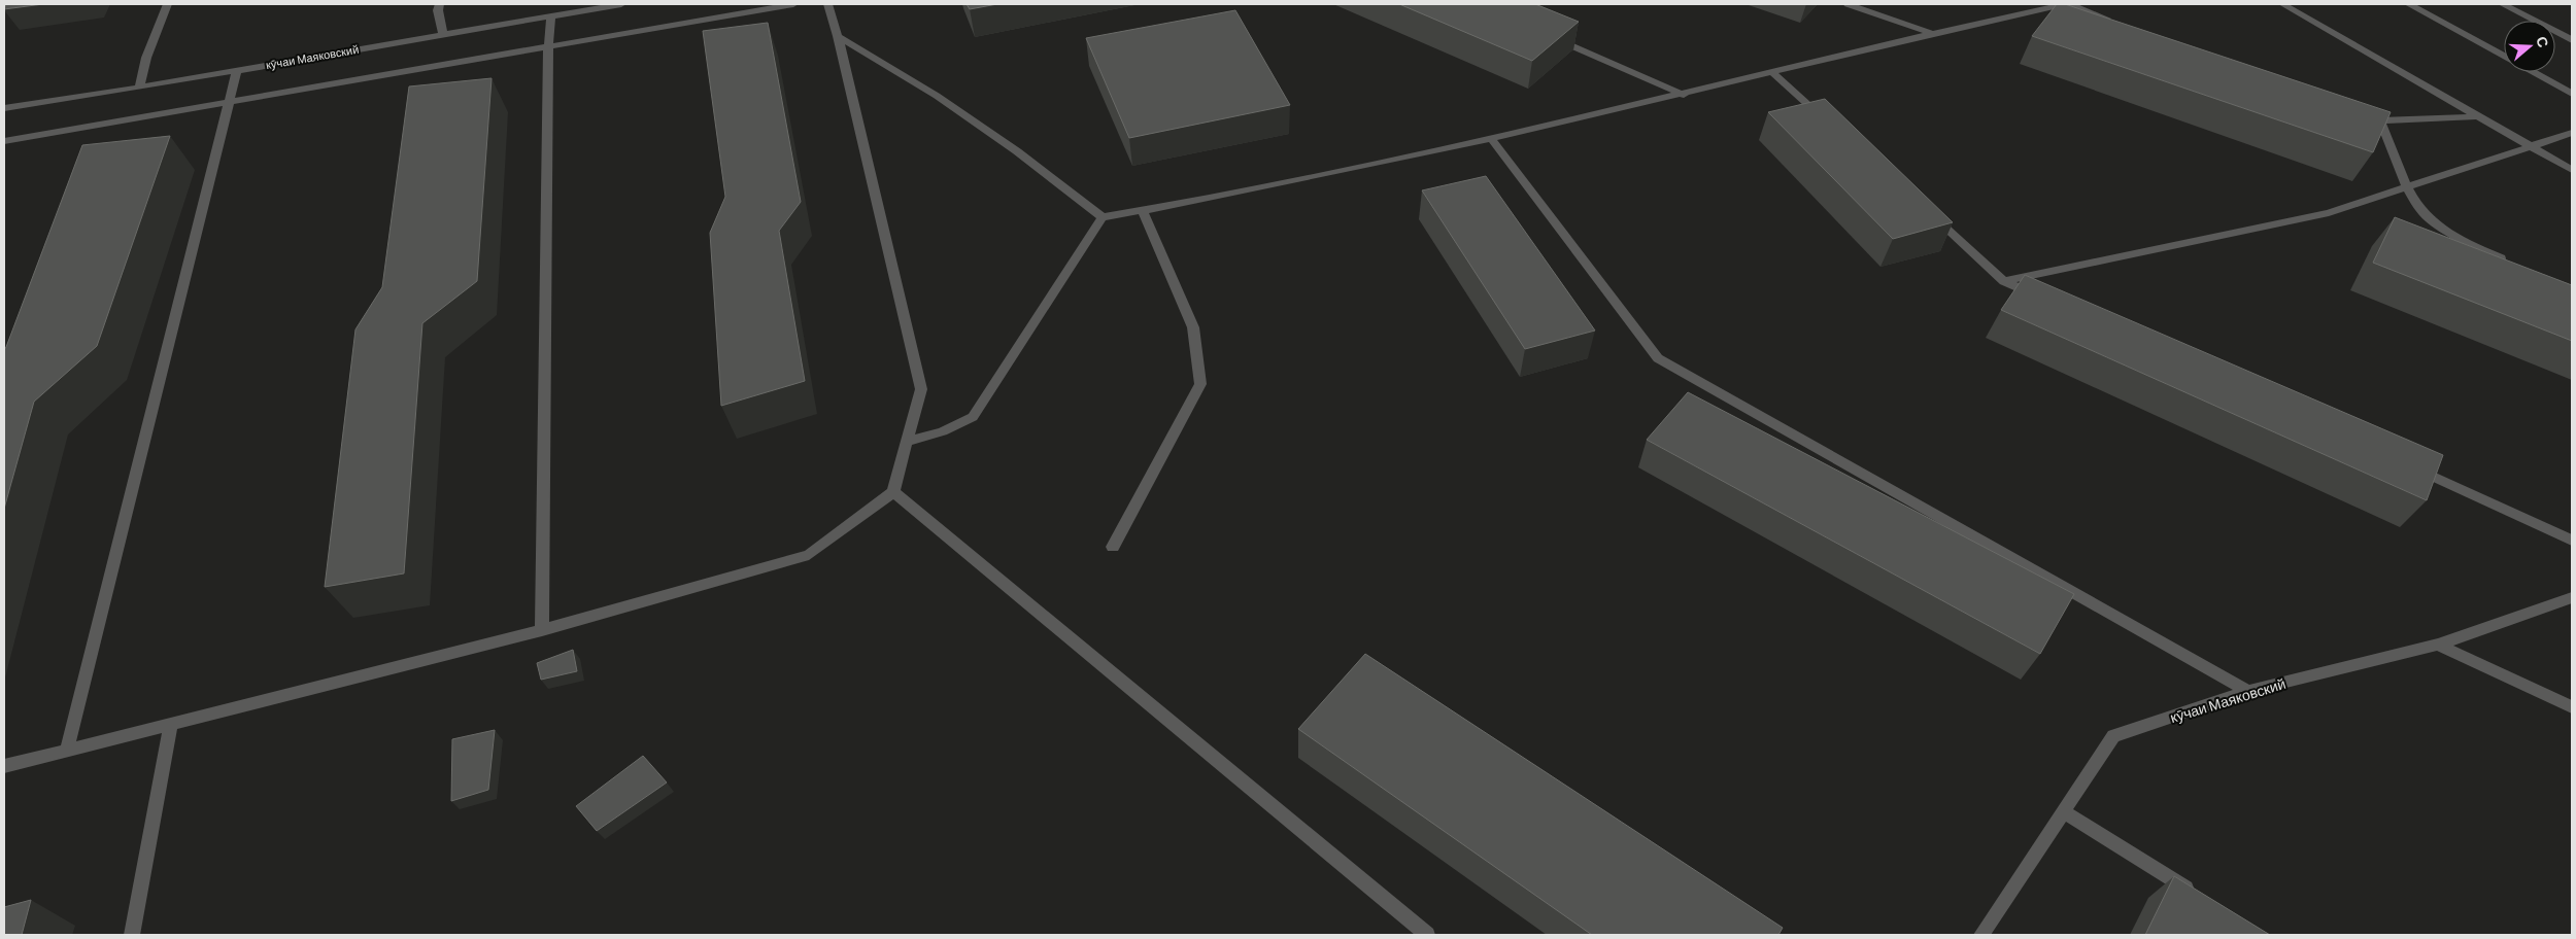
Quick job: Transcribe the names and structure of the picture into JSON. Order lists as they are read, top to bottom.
{
  "streets": {
    "street": ["кӯчаи Маяковский"]
  },
  "north": "right"
}
